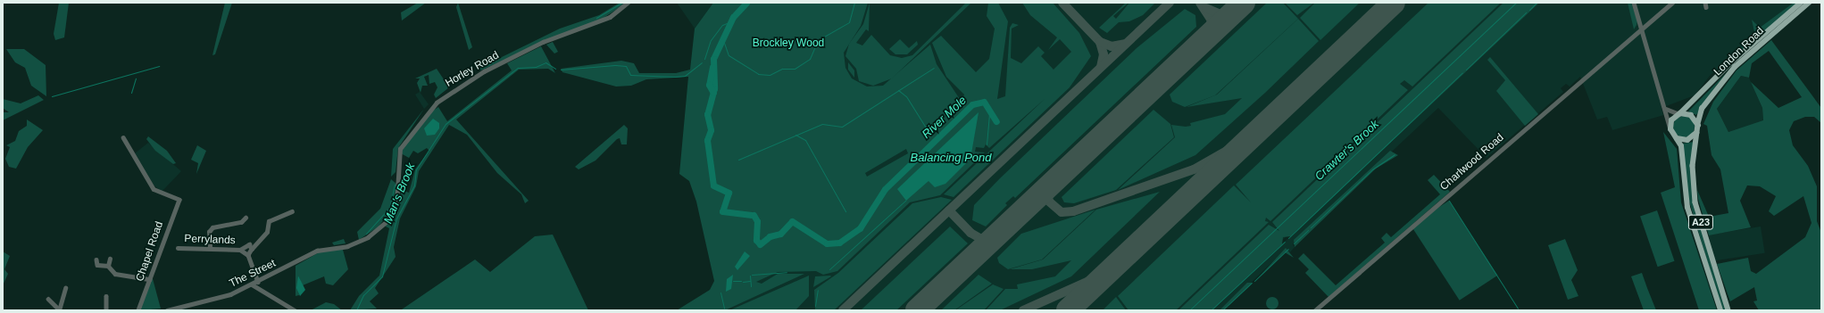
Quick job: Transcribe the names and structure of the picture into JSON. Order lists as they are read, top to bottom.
{
  "streets": {
    "main road": ["London Road", "A23"],
    "street": [
      "Horley Road",
      "Charlwood Road",
      "Perrylands",
      "Chapel Road",
      "The Street"
    ]
  },
  "crossings": [
    ["London Road", "A23"],
    ["Horley Road", "The Street"],
    ["Perrylands", "The Street"]
  ],
  "water": [
    "River Mole",
    "Crawter's Brook",
    "Balancing Pond",
    "Man's Brook"
  ],
  "parks": ["Brockley Wood"]
}
